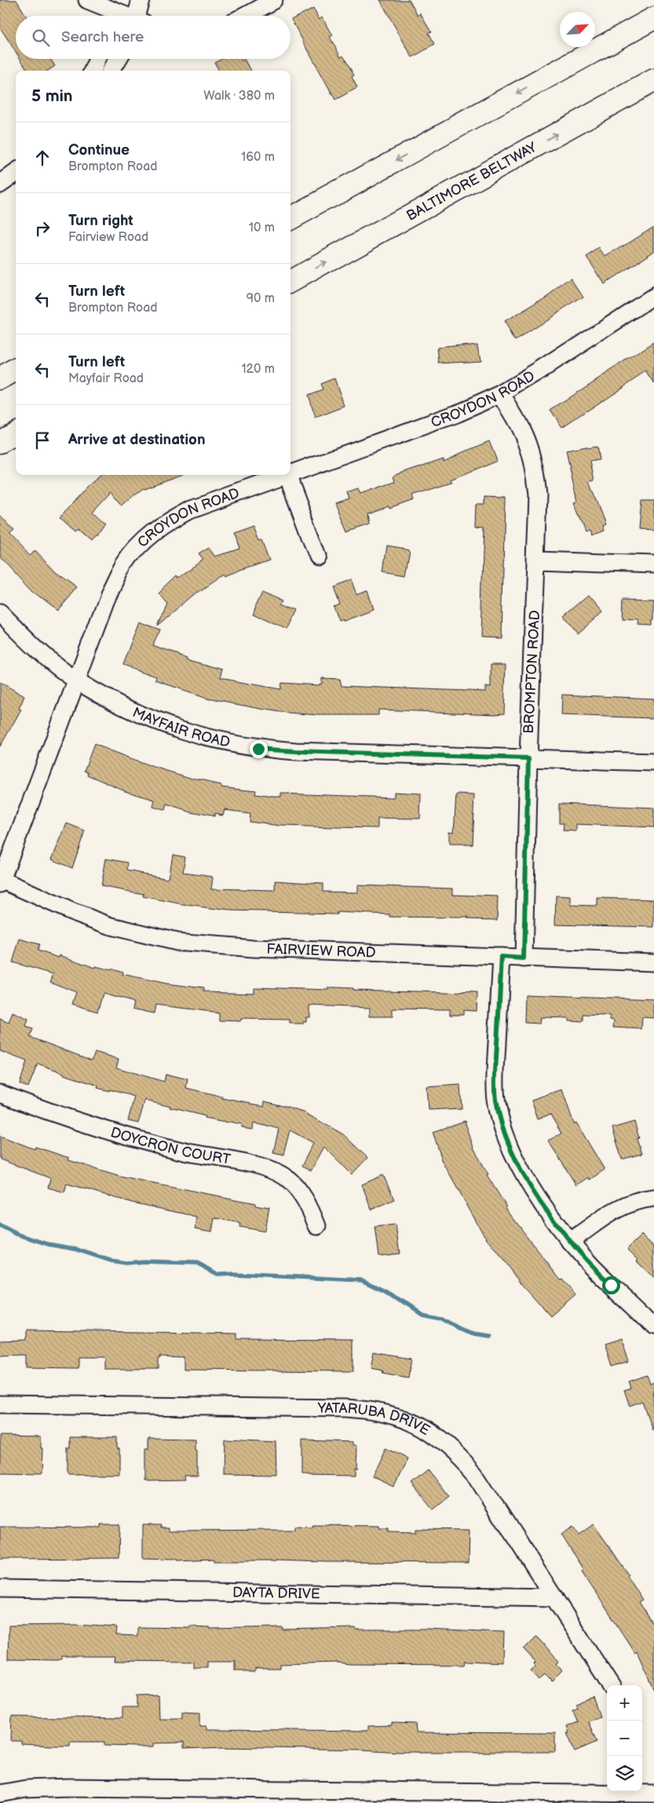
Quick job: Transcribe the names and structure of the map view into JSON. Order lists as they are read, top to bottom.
{
  "streets": {
    "highway": ["BALTIMORE BELTWAY"],
    "street": [
      "CROYDON ROAD",
      "BROMPTON ROAD",
      "MAYFAIR ROAD",
      "FAIRVIEW ROAD",
      "DOYCRON COURT",
      "YATARUBA DRIVE",
      "DAYTA DRIVE"
    ]
  },
  "crossings": [
    ["CROYDON ROAD", "BROMPTON ROAD"],
    ["CROYDON ROAD", "MAYFAIR ROAD"],
    ["CROYDON ROAD", "FAIRVIEW ROAD"],
    ["BROMPTON ROAD", "MAYFAIR ROAD"],
    ["BROMPTON ROAD", "FAIRVIEW ROAD"],
    ["YATARUBA DRIVE", "DAYTA DRIVE"]
  ],
  "north": "top right",
  "page": {
    "search": "Search here",
    "heading": ["5 min", "Walk · 380 m"],
    "list": [
      ["Continue", "Brompton Road", "160 m"],
      ["Turn right", "Fairview Road", "10 m"],
      ["Turn left", "Brompton Road", "90 m"],
      ["Turn left", "Mayfair Road", "120 m"],
      "Arrive at destination"
    ],
    "map_buttons": ["+", "−"]
  }
}
